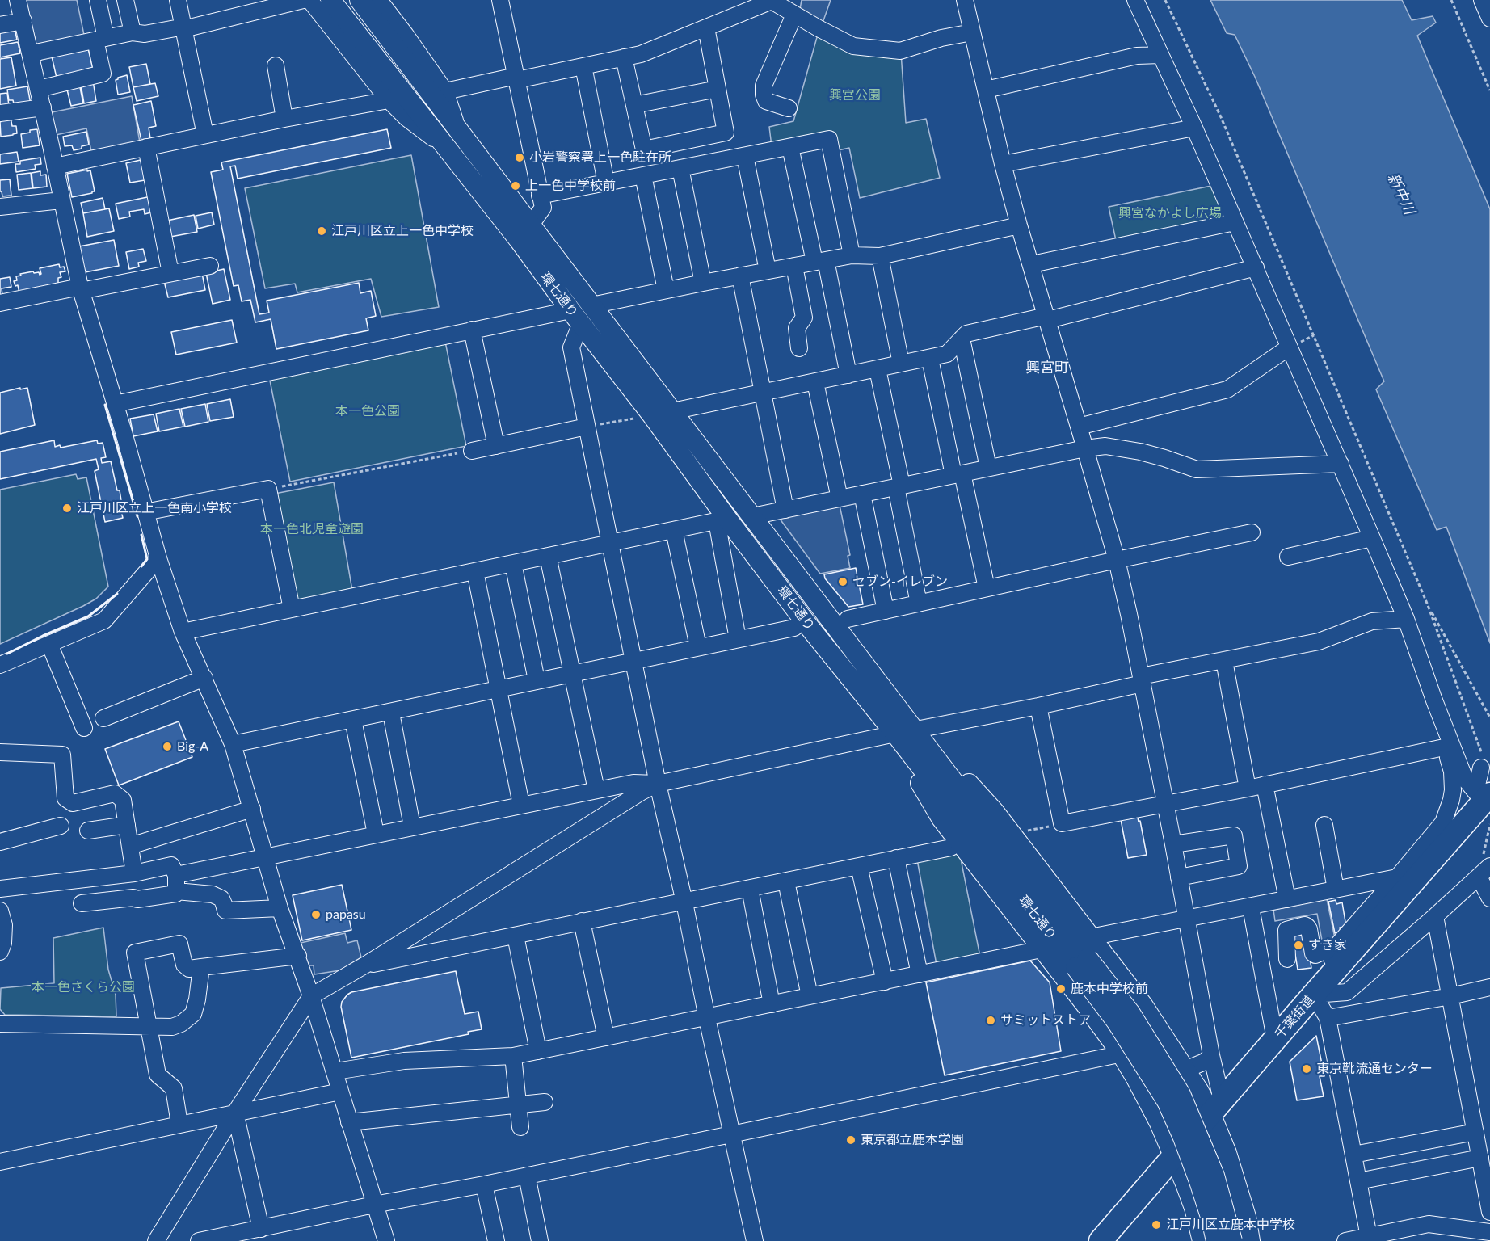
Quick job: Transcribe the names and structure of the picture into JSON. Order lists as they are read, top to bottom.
{
  "streets": {
    "highway": ["千葉街道"],
    "main road": ["環七通り"]
  },
  "districts": ["興宮町"],
  "water": ["新中川"],
  "parks": [
    "興宮公園",
    "興宮なかよし広場",
    "本一色公園",
    "本一色北児童遊園",
    "本一色さくら公園"
  ],
  "places": [
    "小岩警察署上一色駐在所",
    "上一色中学校前",
    "江戸川区立上一色中学校",
    "江戸川区立上一色南小学校",
    "セブン-イレブン",
    "Big-A",
    "papasu",
    "すき家",
    "鹿本中学校前",
    "サミットストア",
    "東京靴流通センター",
    "東京都立鹿本学園",
    "江戸川区立鹿本中学校"
  ]
}
